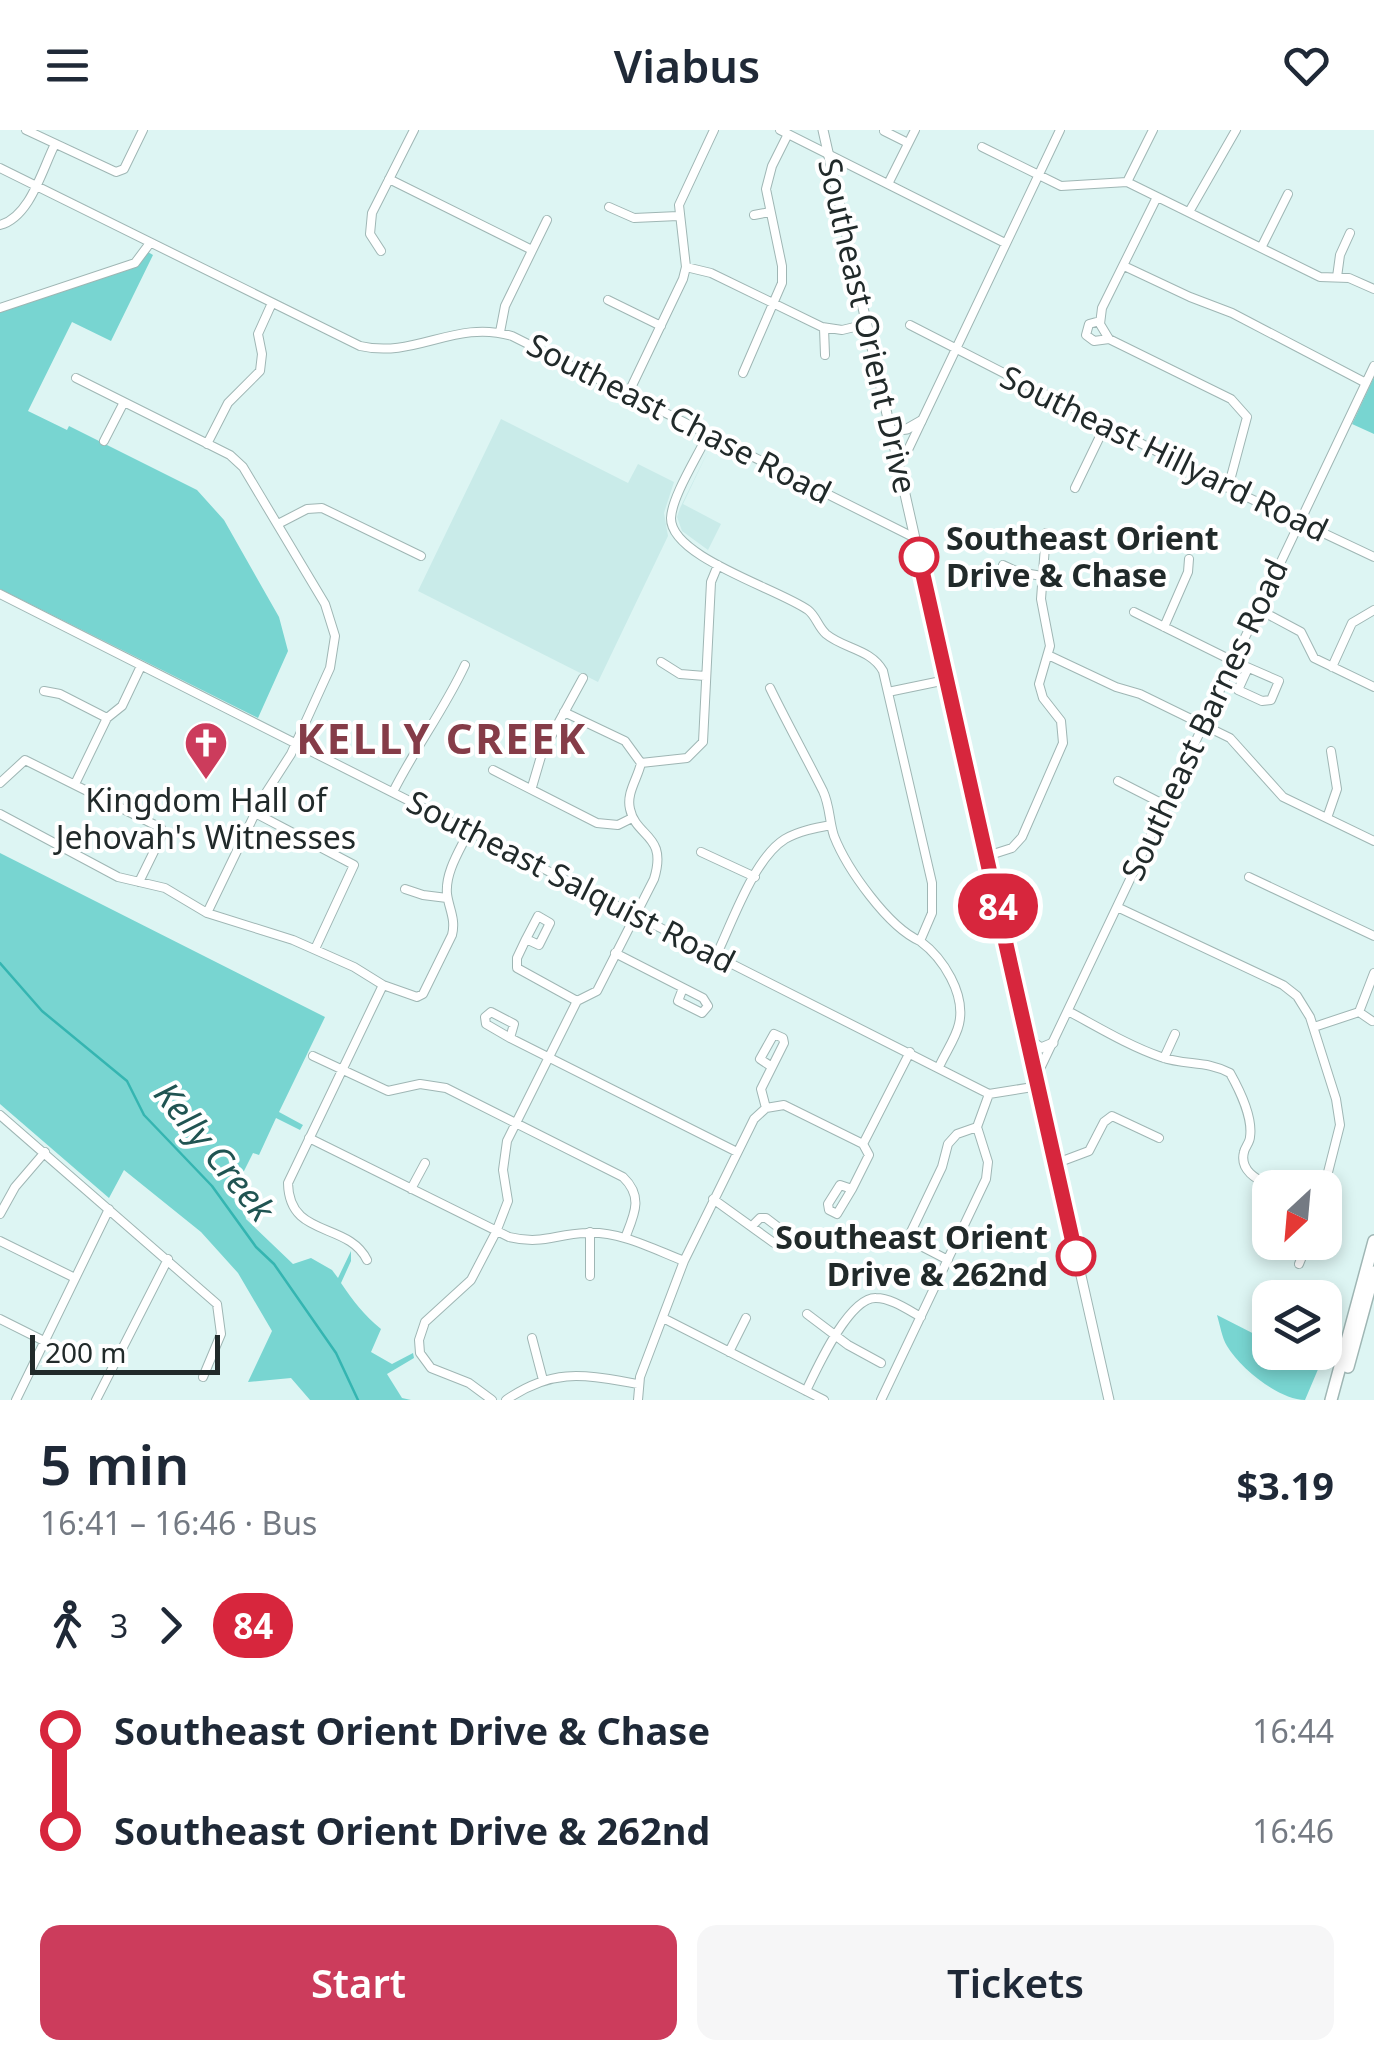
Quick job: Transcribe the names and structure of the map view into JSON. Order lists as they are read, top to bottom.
{
  "streets": {
    "main road": ["Southeast Orient Drive"],
    "street": [
      "Southeast Chase Road",
      "Southeast Hillyard Road",
      "Southeast Barnes Road",
      "Southeast Salquist Road"
    ]
  },
  "crossings": [
    ["Southeast Orient Drive", "Southeast Chase Road"],
    ["Southeast Orient Drive", "Southeast Barnes Road"],
    ["Southeast Hillyard Road", "Southeast Barnes Road"]
  ],
  "districts": ["KELLY CREEK"],
  "water": ["Kelly Creek"],
  "places": {
    "other": ["Southeast Orient Drive & Chase", "Southeast Orient Drive & 262nd"],
    "church": ["Kingdom Hall of Jehovah's Witnesses"]
  },
  "lines": ["bus line 84"],
  "scale_bar": "200 m",
  "north": "bottom left",
  "page": {
    "header": "Viabus",
    "on_map": "84",
    "scale": "200 m",
    "heading": ["5 min", "16:41 – 16:46 · Bus", "$3.19"],
    "legs": ["3", "84"],
    "list": [
      {
        "name": "Southeast Orient Drive & Chase",
        "value": "16:44"
      },
      {
        "name": "Southeast Orient Drive & 262nd",
        "value": "16:46"
      }
    ],
    "buttons": ["Start", "Tickets"]
  }
}
